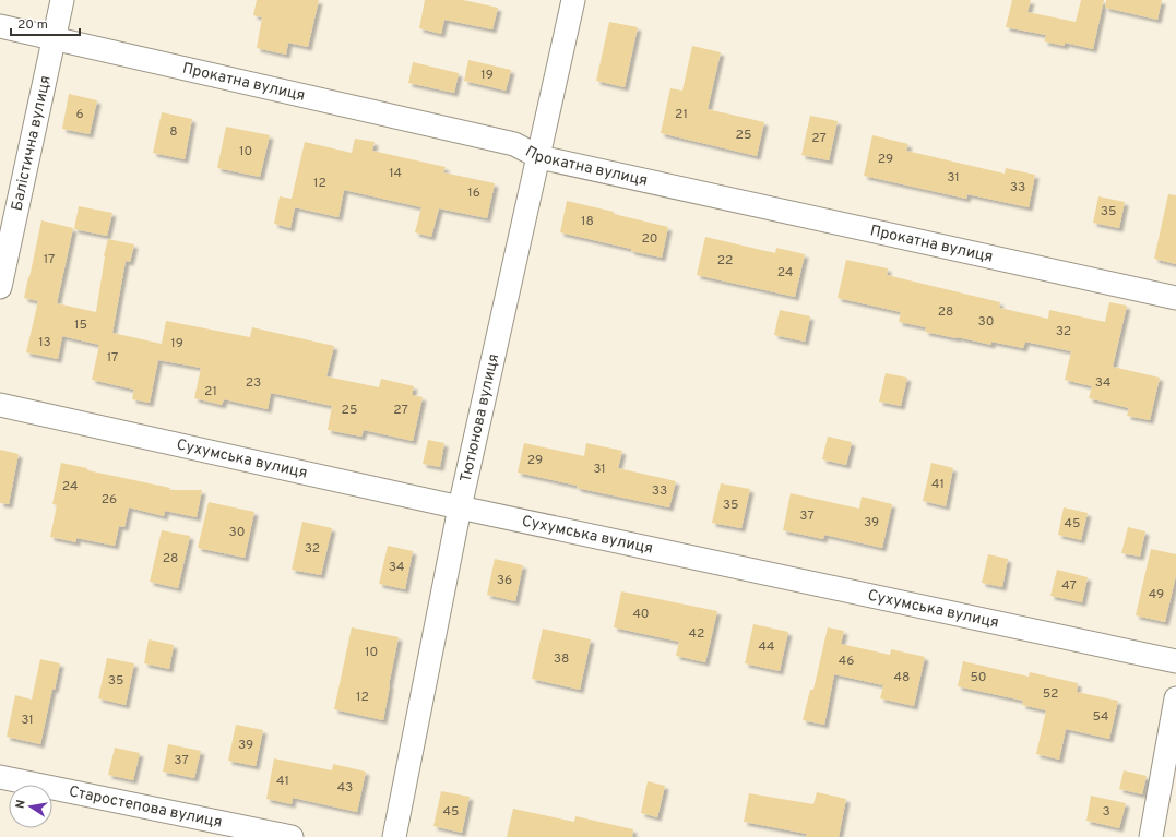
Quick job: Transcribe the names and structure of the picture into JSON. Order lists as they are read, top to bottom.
{
  "streets": {
    "street": [
      "Прокатна вулиця",
      "Балістична вулиця",
      "Тютюнова вулиця",
      "Сухумська вулиця",
      "Старостепова вулиця"
    ]
  },
  "crossings": [
    ["Прокатна вулиця", "Балістична вулиця"],
    ["Прокатна вулиця", "Тютюнова вулиця"],
    ["Тютюнова вулиця", "Сухумська вулиця"]
  ],
  "house_numbers": [
    "19",
    "6",
    "21",
    "8",
    "25",
    "27",
    "10",
    "29",
    "14",
    "31",
    "12",
    "33",
    "16",
    "35",
    "18",
    "20",
    "17",
    "22",
    "24",
    "28",
    "30",
    "15",
    "32",
    "13",
    "19",
    "17",
    "23",
    "34",
    "21",
    "25",
    "27",
    "29",
    "31",
    "41",
    "24",
    "33",
    "26",
    "35",
    "37",
    "39",
    "45",
    "30",
    "32",
    "28",
    "34",
    "36",
    "47",
    "49",
    "40",
    "42",
    "44",
    "10",
    "38",
    "46",
    "48",
    "50",
    "35",
    "52",
    "12",
    "54",
    "31",
    "39",
    "37",
    "41",
    "43",
    "45",
    "3"
  ],
  "scale_bar": "20 m",
  "north": "left"
}
